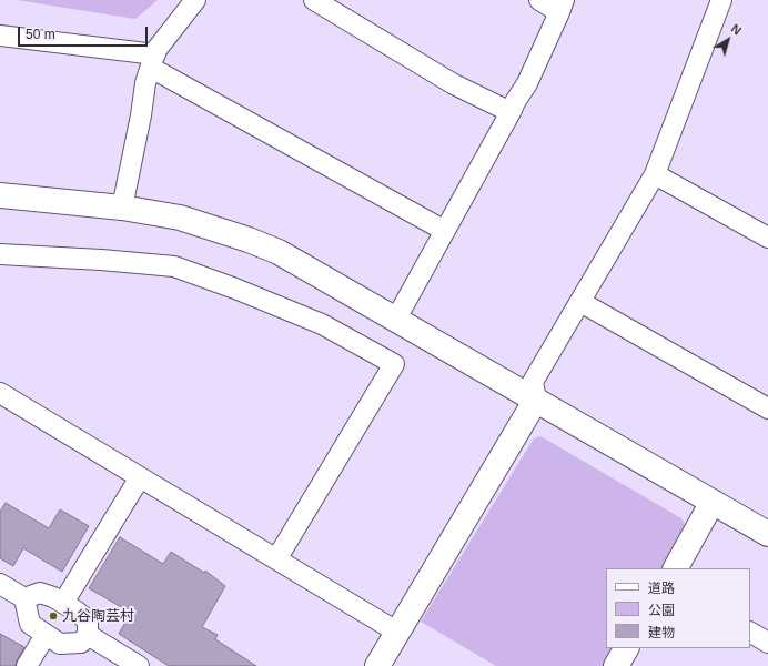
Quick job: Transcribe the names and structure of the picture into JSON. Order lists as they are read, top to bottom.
{
  "places": ["九谷陶芸村"],
  "legend": ["道路", "公園", "建物"],
  "scale_bar": "50 m",
  "north": "top right"
}
